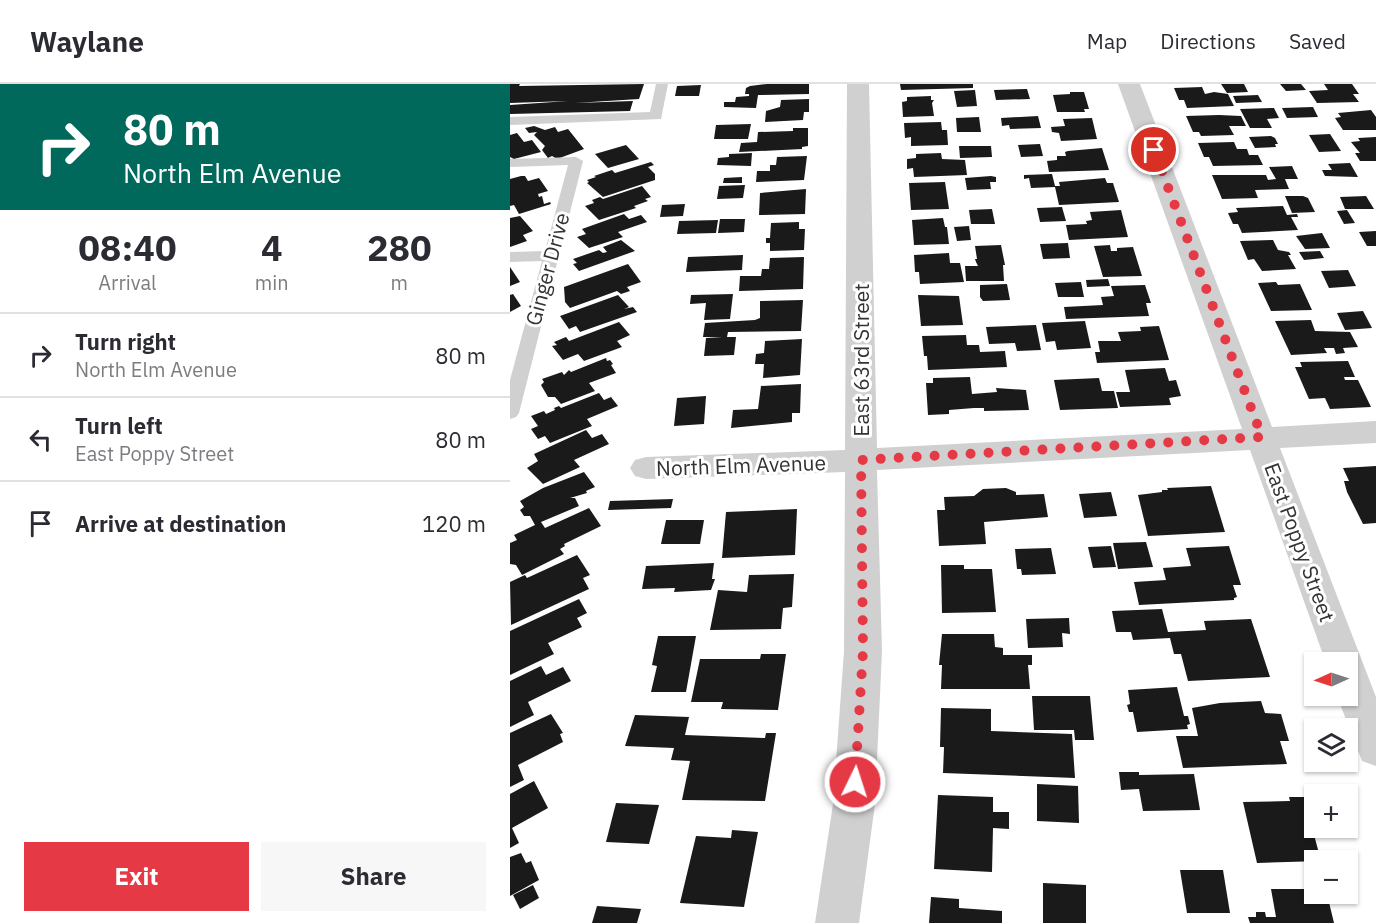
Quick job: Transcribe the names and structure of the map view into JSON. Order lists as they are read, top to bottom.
{
  "streets": {
    "street": ["East 63rd Street", "North Elm Avenue", "East Poppy Street"],
    "lane": ["Ginger Drive"]
  },
  "crossings": [
    ["East 63rd Street", "North Elm Avenue"],
    ["North Elm Avenue", "East Poppy Street"]
  ],
  "north": "left",
  "page": {
    "header": "Waylane",
    "nav": ["Map", "Directions", "Saved"],
    "turn": ["80 m", "North Elm Avenue"],
    "eta": [
      "08:40",
      "Arrival",
      "4",
      "min",
      "280",
      "m"
    ],
    "list": [
      {
        "name": "Turn right",
        "note": "North Elm Avenue",
        "value": "80 m"
      },
      {
        "name": "Turn left",
        "note": "East Poppy Street",
        "value": "80 m"
      },
      {
        "name": "Arrive at destination",
        "value": "120 m"
      }
    ],
    "map_buttons": ["+", "−"],
    "buttons": ["Exit", "Share"]
  }
}
